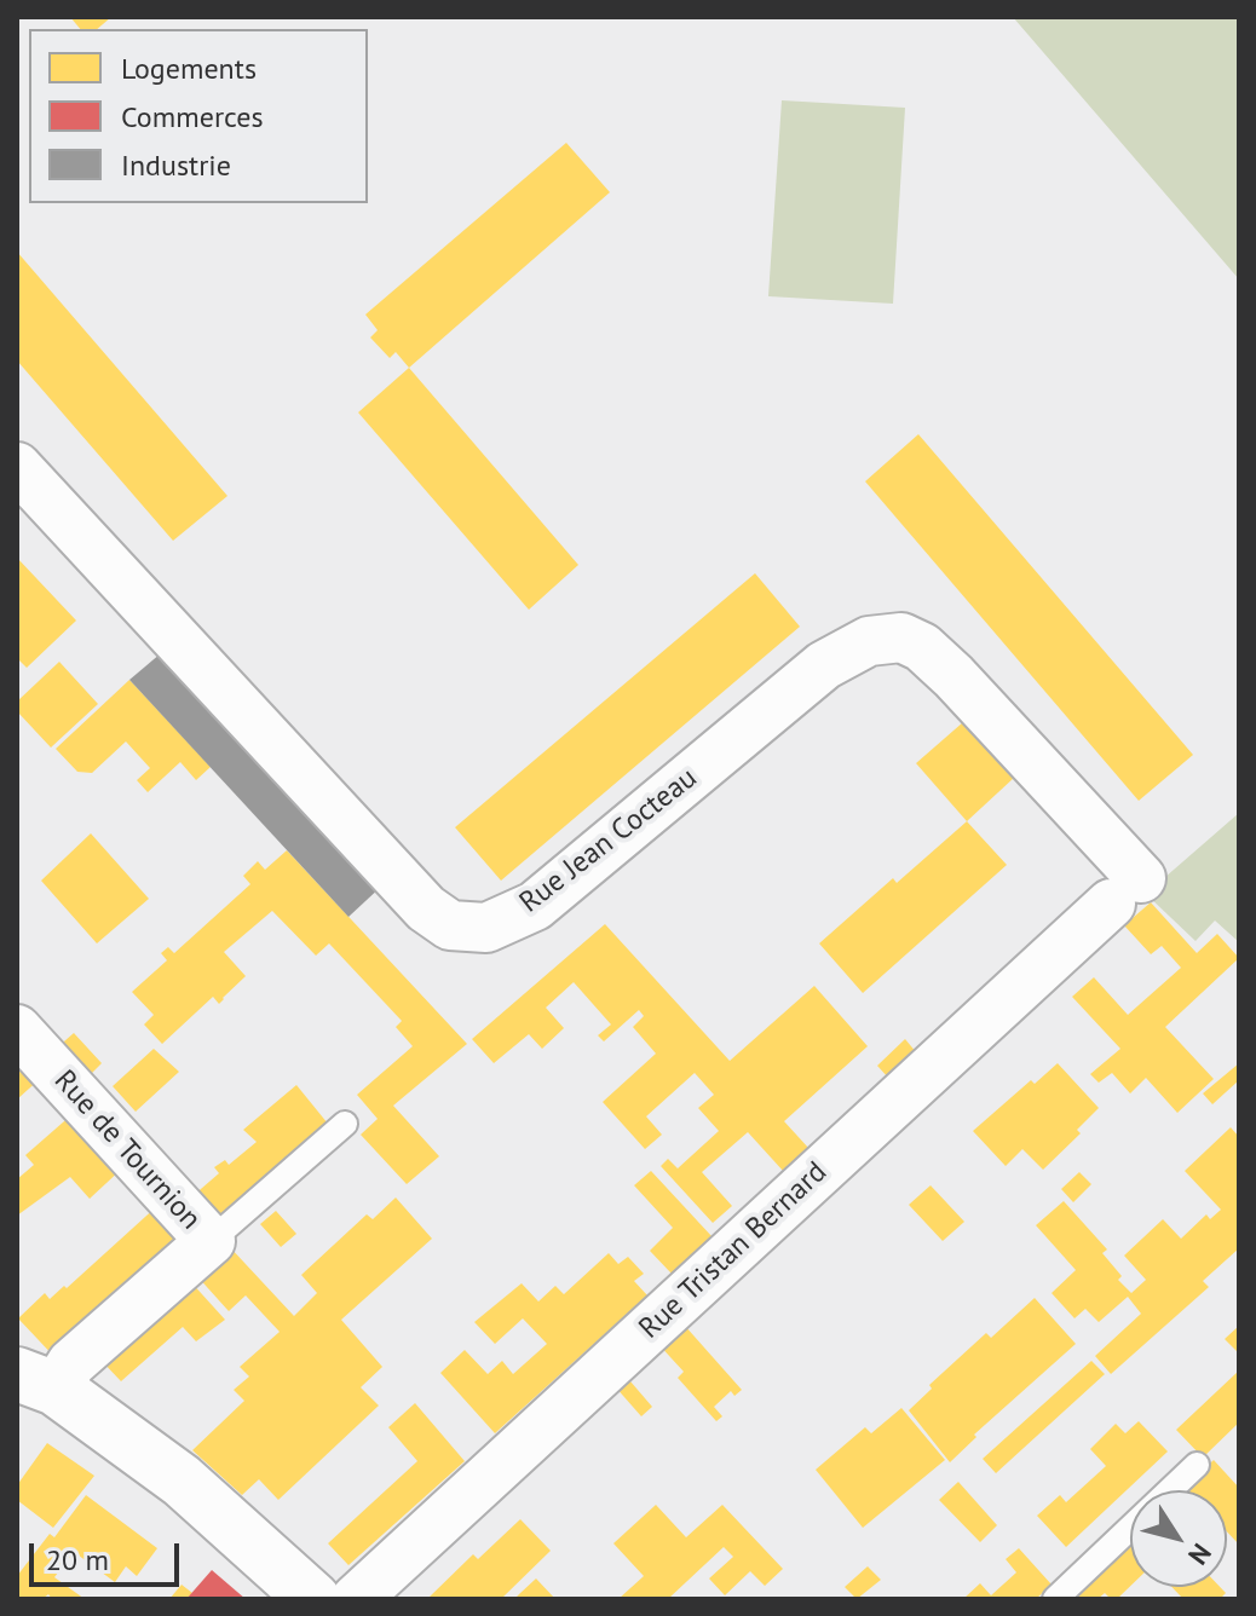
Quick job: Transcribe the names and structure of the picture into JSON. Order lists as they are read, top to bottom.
{
  "streets": {
    "street": ["Rue Jean Cocteau", "Rue de Tournion", "Rue Tristan Bernard"]
  },
  "crossings": [
    ["Rue Jean Cocteau", "Rue Tristan Bernard"]
  ],
  "legend": ["Logements", "Commerces", "Industrie"],
  "scale_bar": "20 m",
  "north": "bottom right"
}
